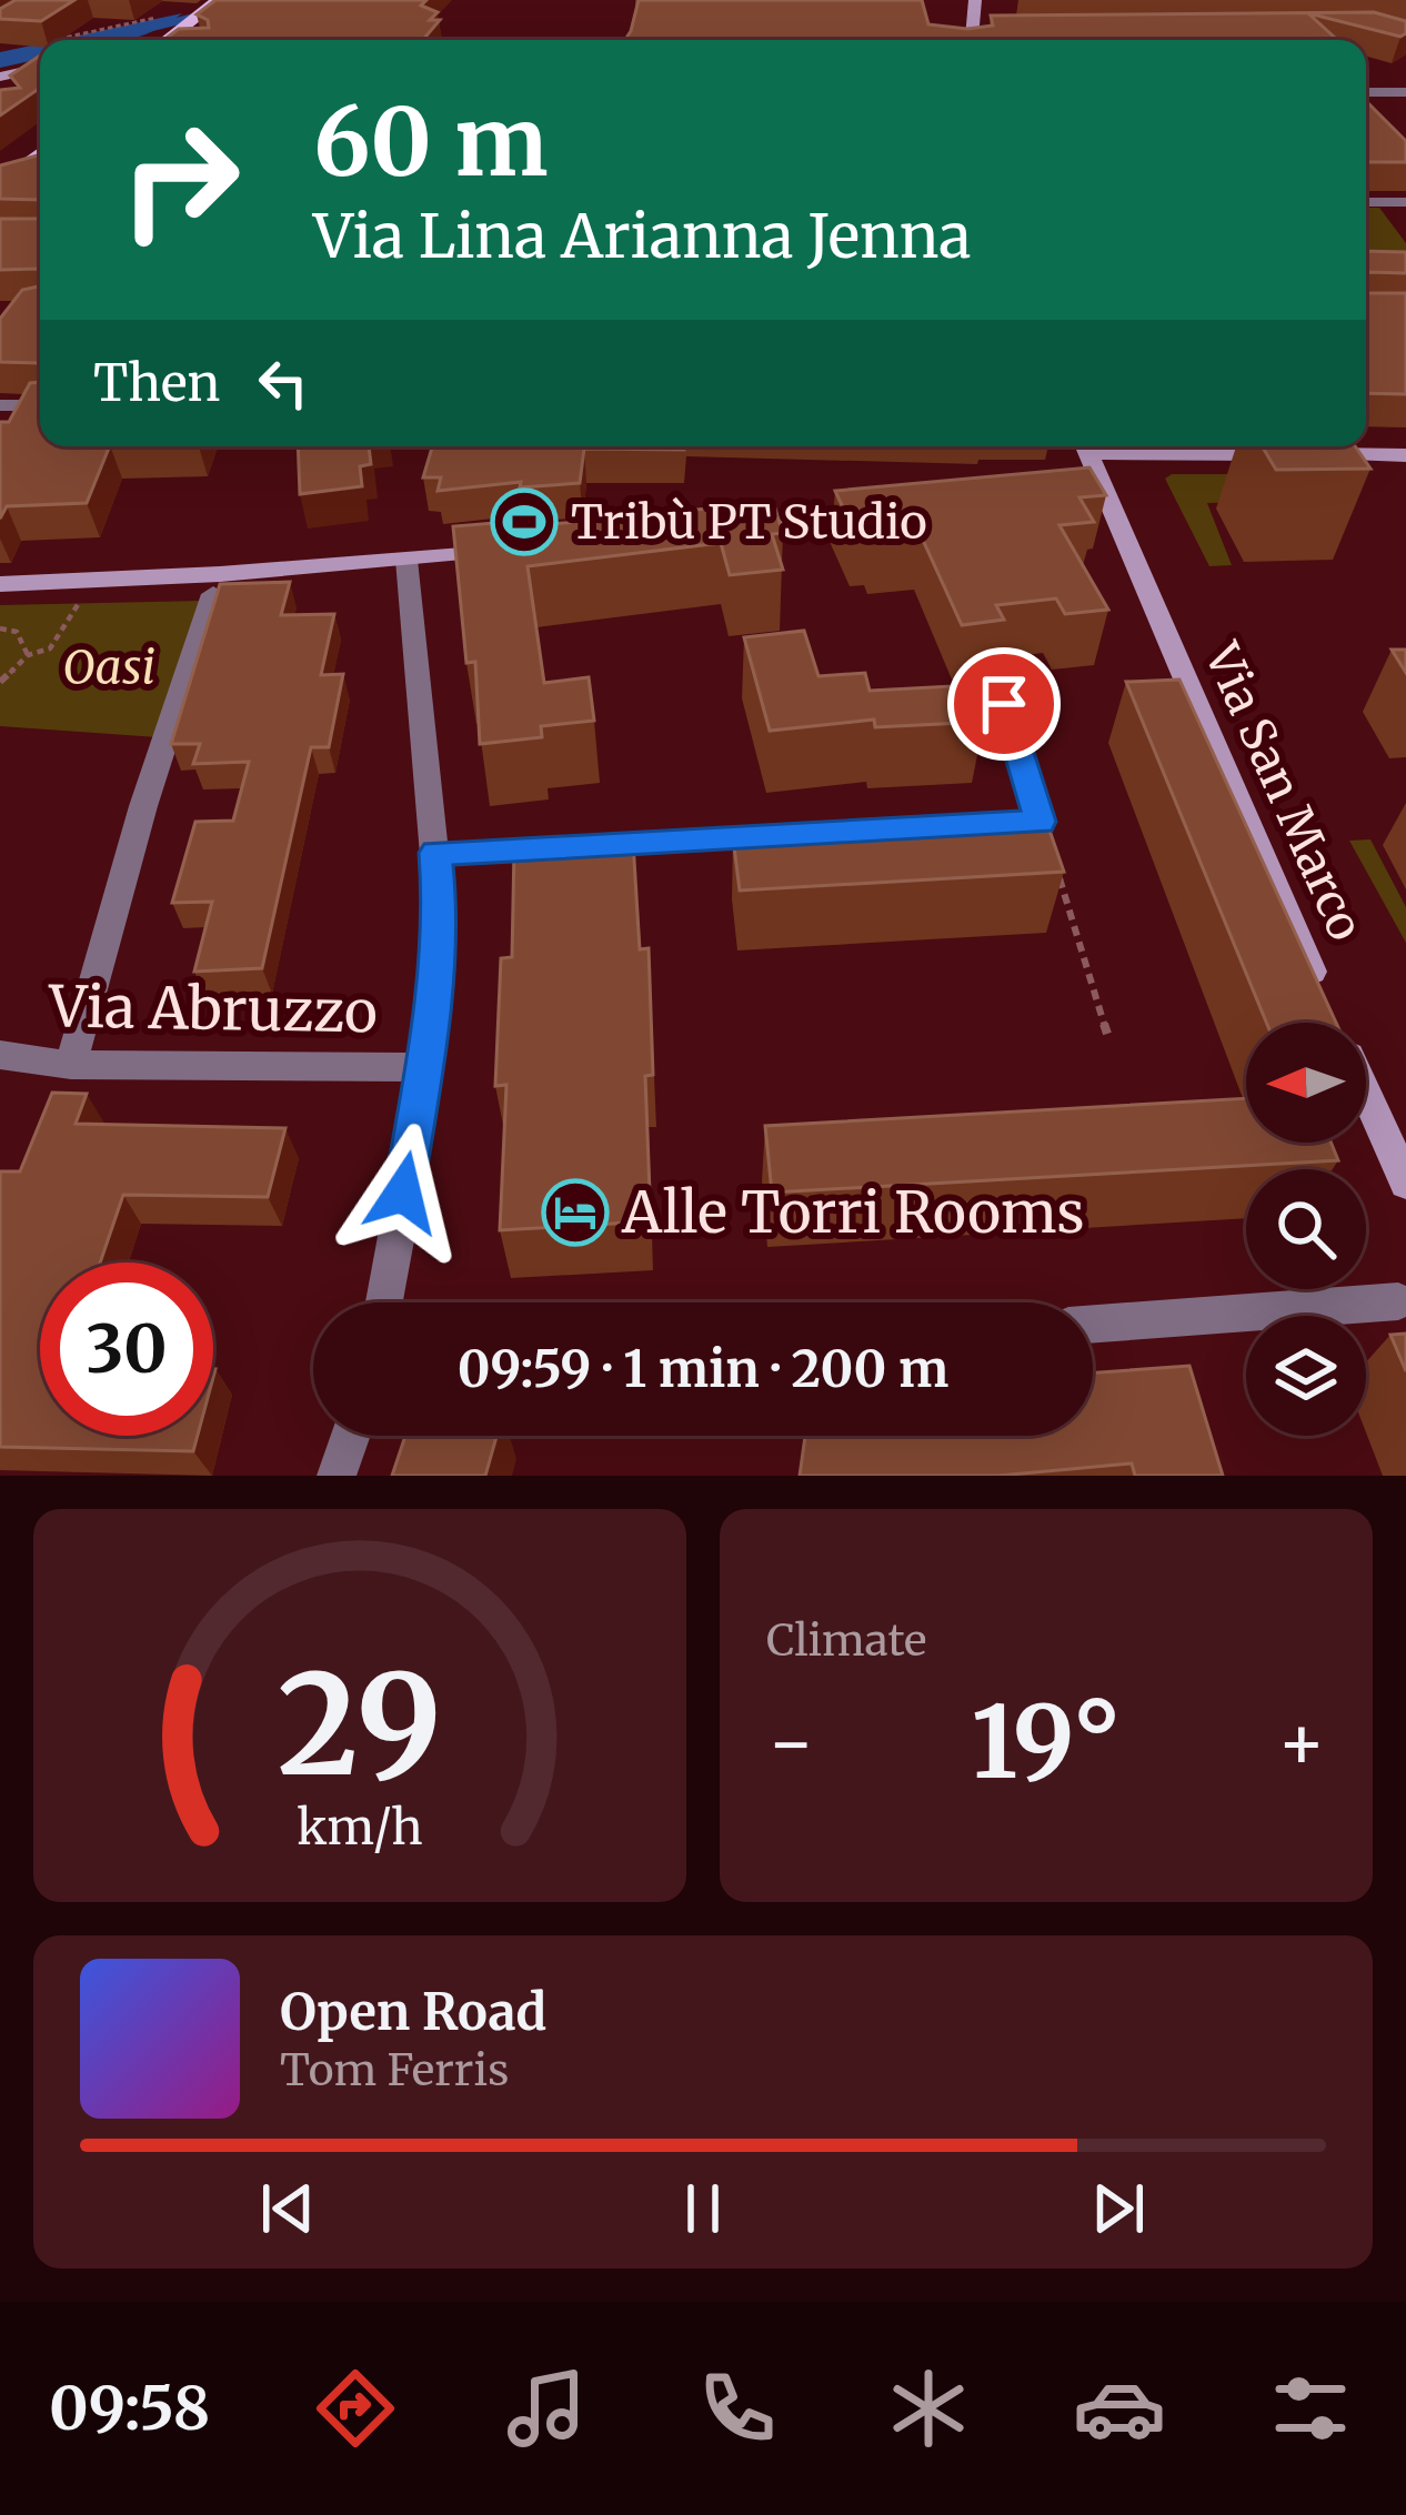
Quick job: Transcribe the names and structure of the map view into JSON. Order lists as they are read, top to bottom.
{
  "streets": {
    "street": ["Via San Marco", "Via Abruzzo"]
  },
  "parks": ["Oasi"],
  "places": {
    "sports": ["Tribù PT Studio"],
    "hotel": ["Alle Torri Rooms"]
  },
  "north": "left",
  "page": {
    "turn": ["60 m", "Via Lina Arianna Jenna"],
    "then": "Then",
    "limit": "30",
    "trip": "09:59 · 1 min · 200 m",
    "tile": "Climate",
    "heat": ["−", "19°", "+"],
    "song": ["Open Road", "Tom Ferris"],
    "tabs": "09:58",
    "gauge": ["29", "km/h"]
  }
}
